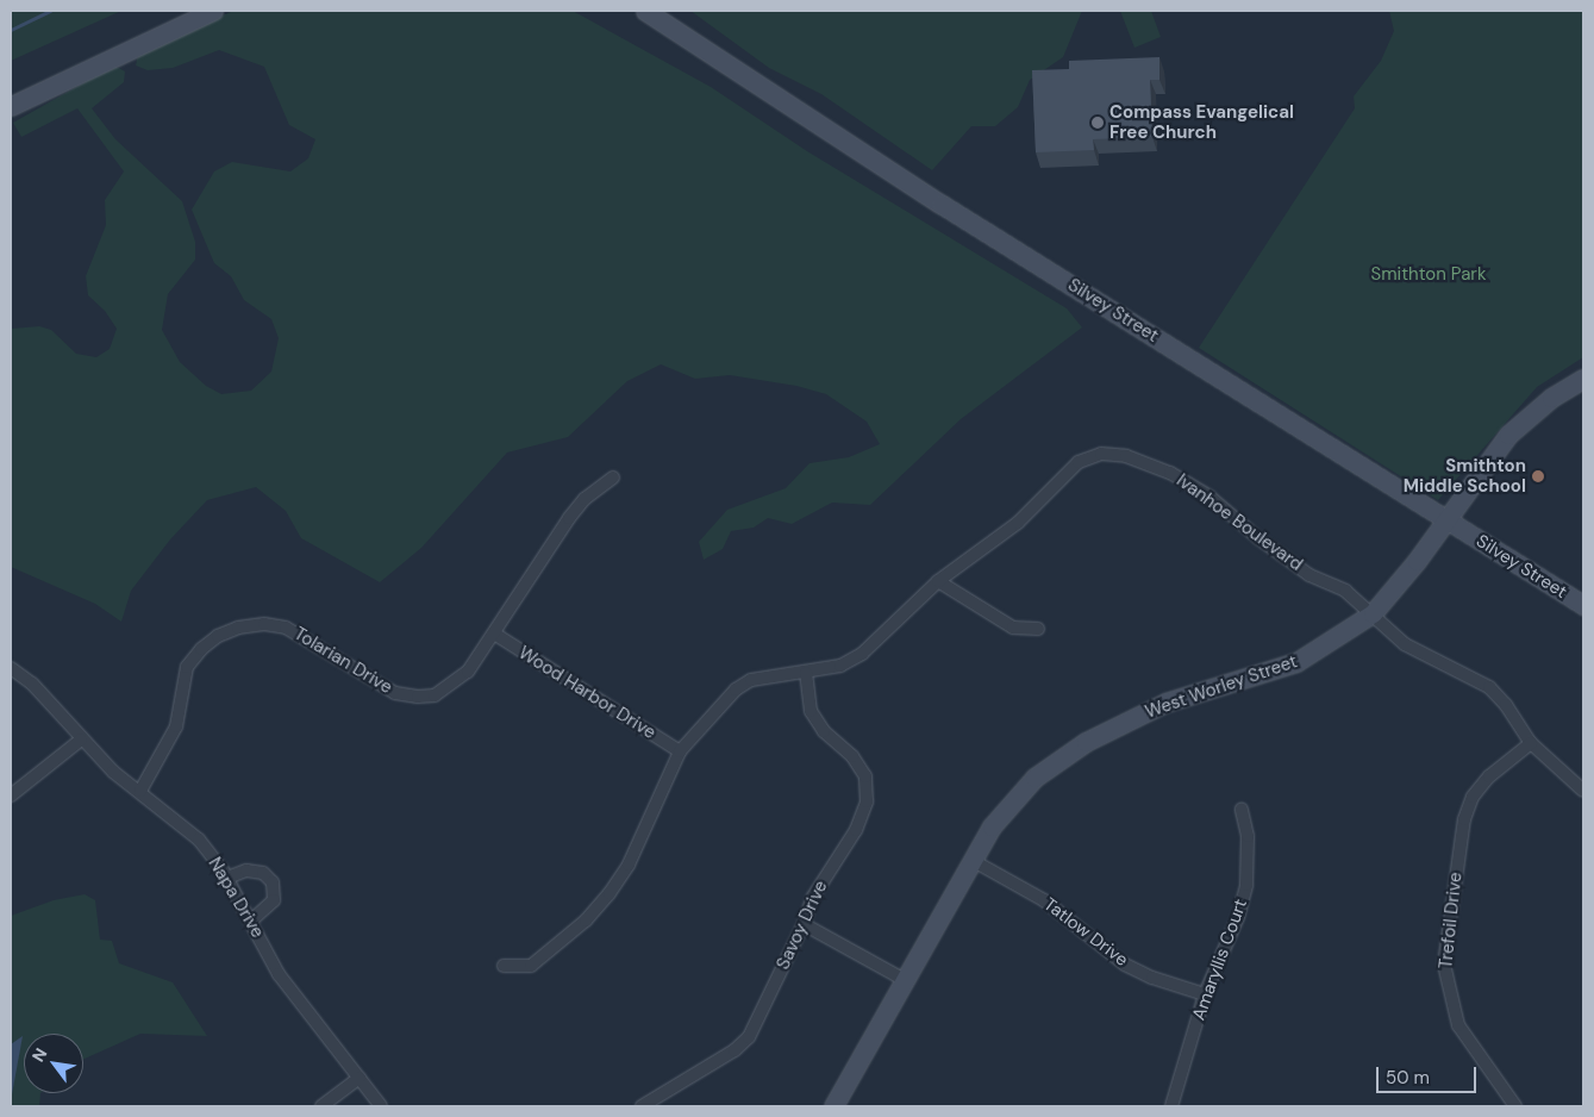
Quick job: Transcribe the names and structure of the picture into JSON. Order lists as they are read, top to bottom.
{
  "streets": {
    "street": [
      "Silvey Street",
      "Ivanhoe Boulevard",
      "Tolarian Drive",
      "West Worley Street",
      "Wood Harbor Drive",
      "Napa Drive",
      "Trefoil Drive",
      "Savoy Drive",
      "Tatlow Drive",
      "Amaryllis Court"
    ]
  },
  "crossings": [
    ["Silvey Street", "West Worley Street"],
    ["Ivanhoe Boulevard", "West Worley Street"],
    ["Ivanhoe Boulevard", "Wood Harbor Drive"],
    ["Ivanhoe Boulevard", "Trefoil Drive"],
    ["Ivanhoe Boulevard", "Savoy Drive"],
    ["Tolarian Drive", "Wood Harbor Drive"],
    ["Tolarian Drive", "Napa Drive"],
    ["West Worley Street", "Tatlow Drive"],
    ["Tatlow Drive", "Amaryllis Court"]
  ],
  "parks": ["Smithton Park"],
  "places": ["Compass Evangelical Free Church", "Smithton Middle School"],
  "scale_bar": "50 m",
  "north": "top left"
}
